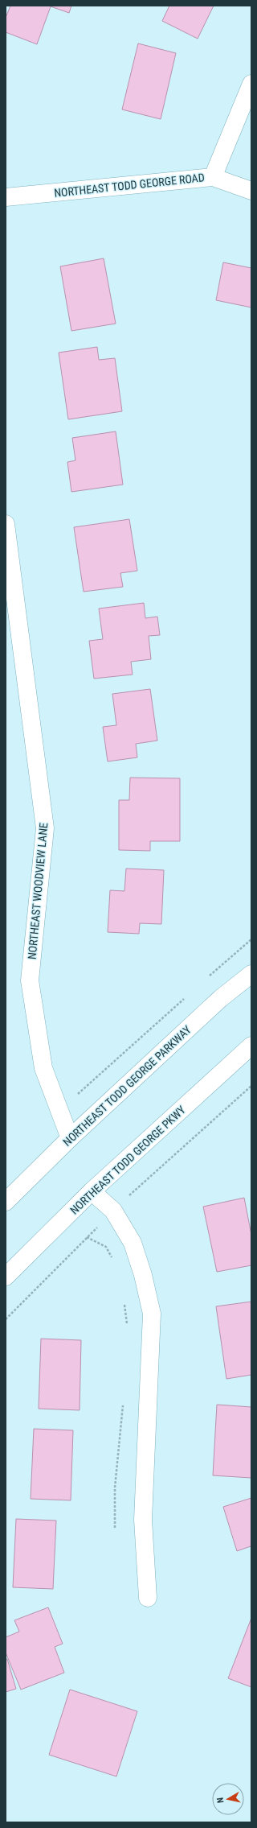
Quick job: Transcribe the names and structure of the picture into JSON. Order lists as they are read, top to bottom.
{
  "streets": {
    "street": [
      "NORTHEAST TODD GEORGE ROAD",
      "NORTHEAST WOODVIEW LANE",
      "NORTHEAST TODD GEORGE PARKWAY",
      "NORTHEAST TODD GEORGE PKWY"
    ]
  },
  "crossings": [
    ["NORTHEAST WOODVIEW LANE", "NORTHEAST TODD GEORGE PARKWAY"]
  ],
  "north": "left"
}
